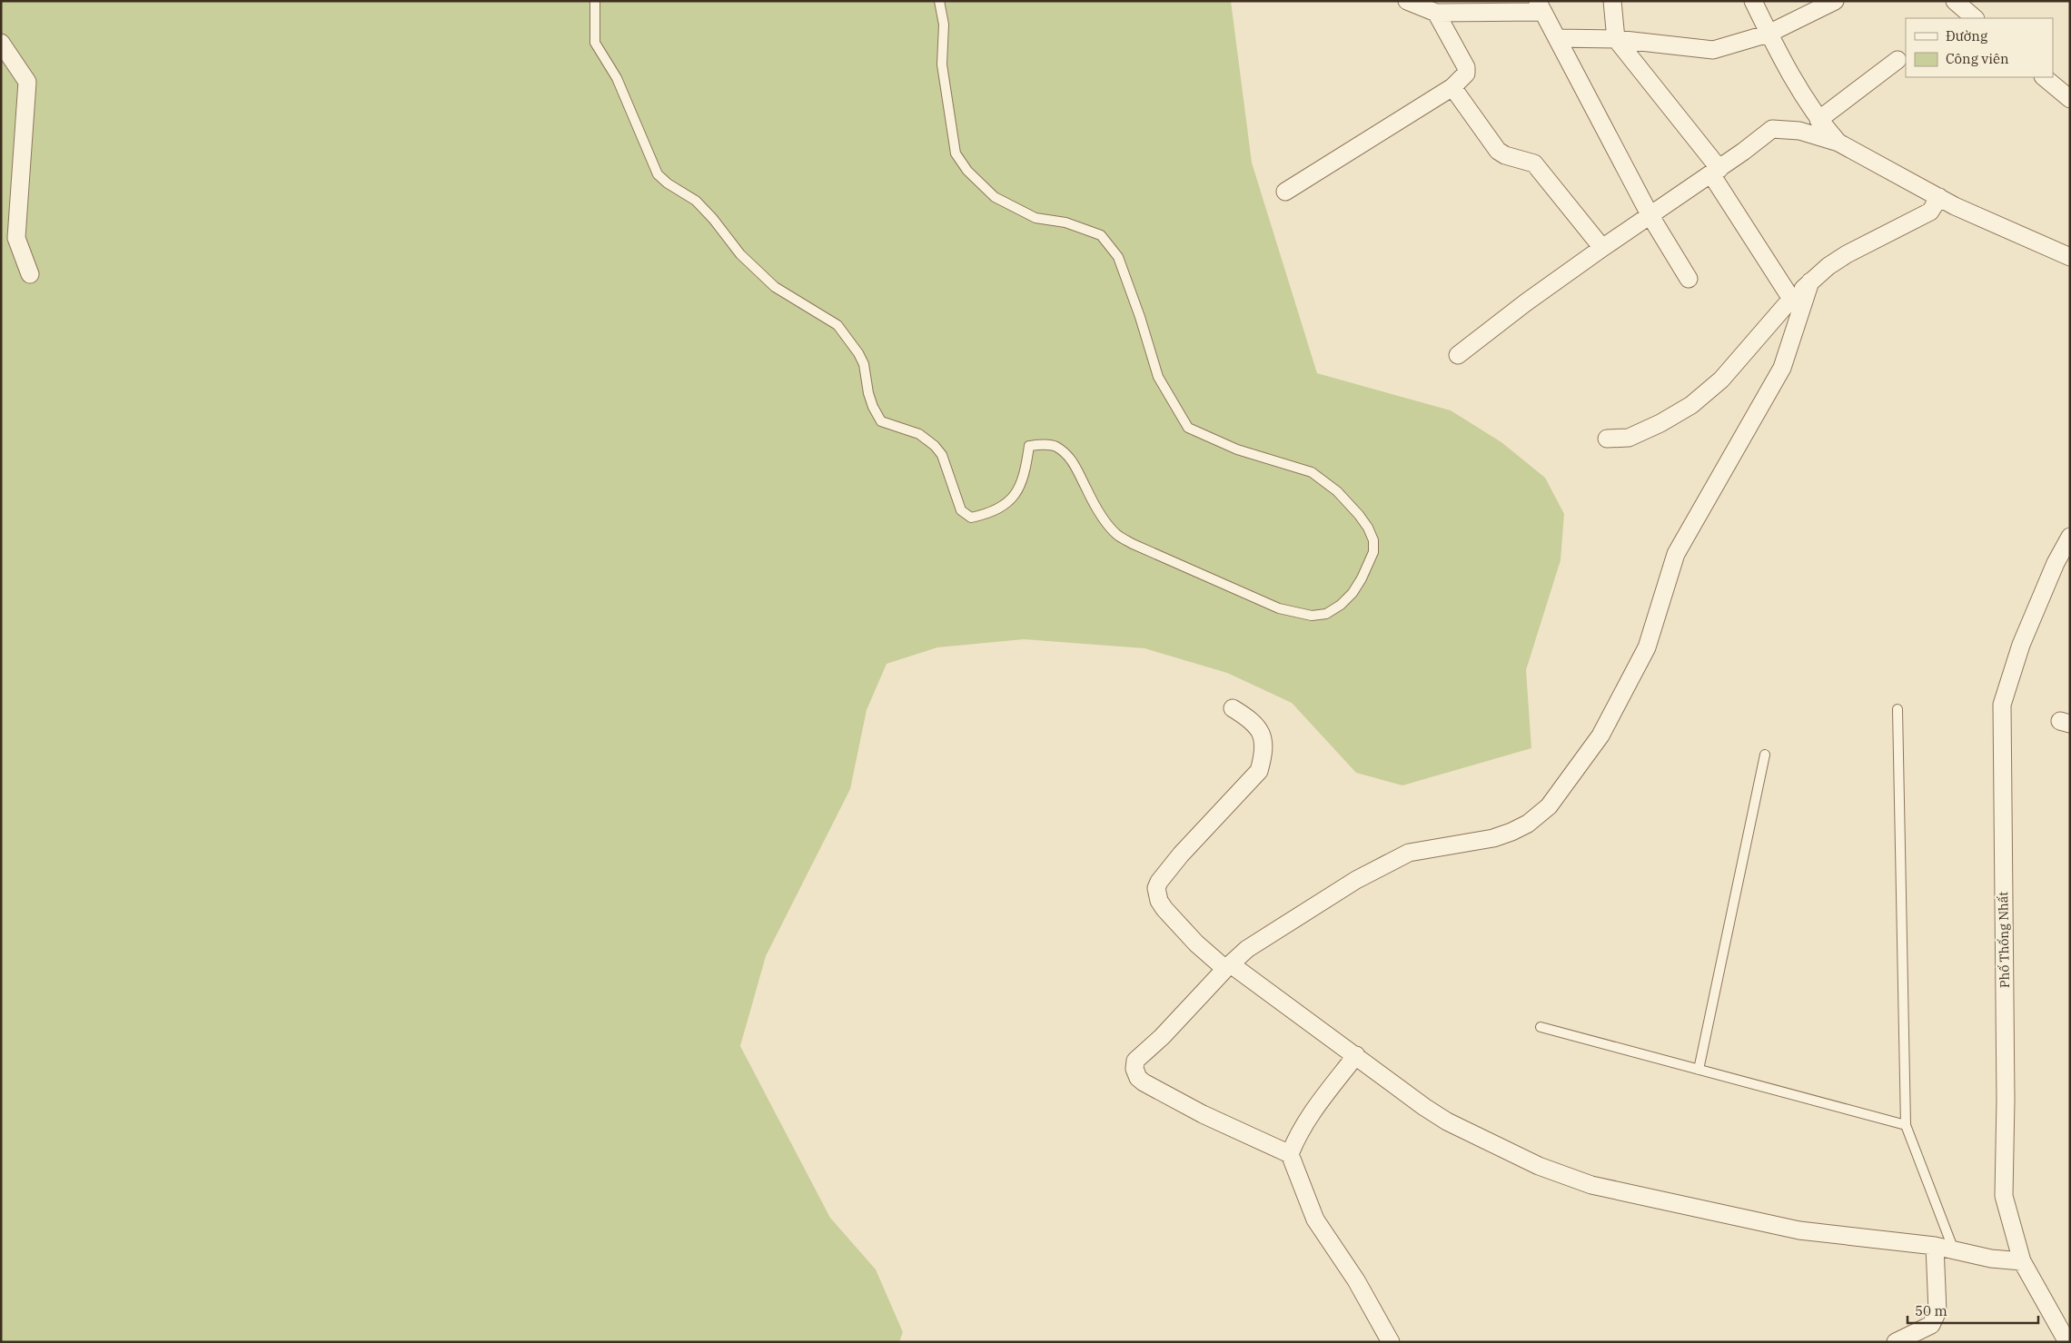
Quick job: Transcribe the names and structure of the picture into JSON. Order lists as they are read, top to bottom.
{
  "streets": {
    "street": ["Phố Thống Nhất"]
  },
  "legend": ["Đường", "Công viên"],
  "scale_bar": "50 m"
}
